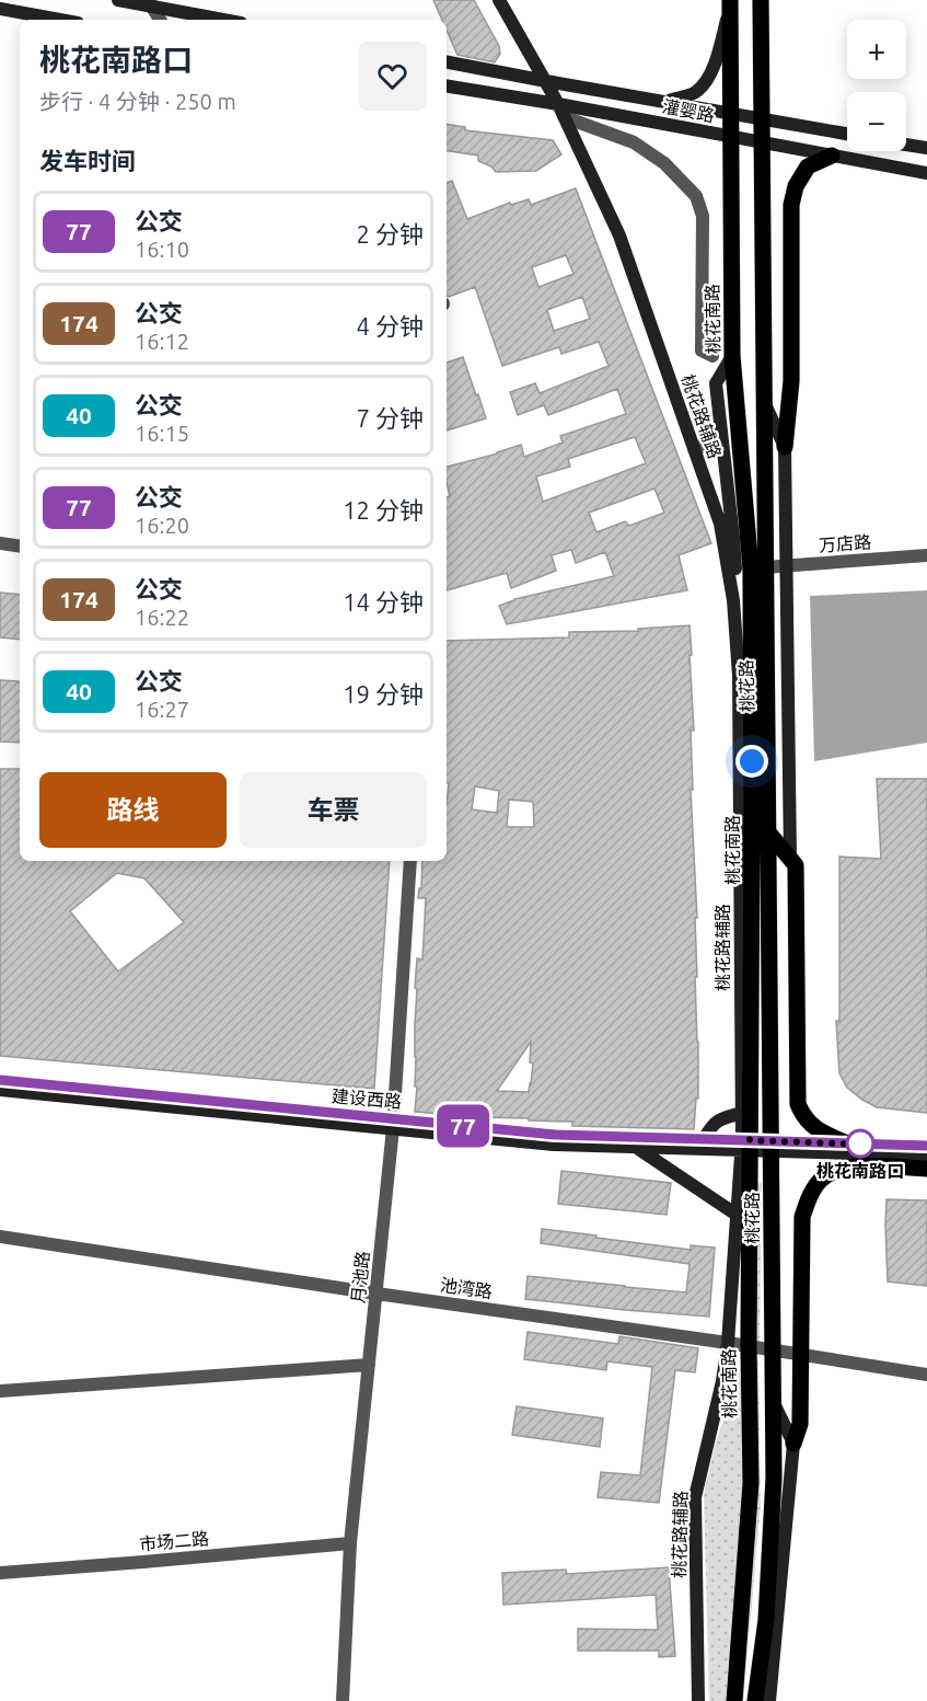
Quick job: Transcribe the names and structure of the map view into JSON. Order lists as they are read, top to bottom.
{
  "streets": {
    "main road": [
      "灌婴路",
      "桃花南路",
      "桃花路辅路",
      "桃花路",
      "建设西路"
    ],
    "street": [
      "万店路",
      "月池路",
      "池湾路",
      "市场二路"
    ]
  },
  "crossings": [
    ["灌婴路", "桃花南路"],
    ["灌婴路", "桃花路辅路"],
    ["灌婴路", "桃花路"],
    ["桃花南路", "桃花路辅路"],
    ["桃花南路", "桃花路"],
    ["桃花南路", "建设西路"],
    ["桃花南路", "池湾路"],
    ["桃花路辅路", "建设西路"],
    ["桃花路辅路", "池湾路"],
    ["万店路", "桃花路"],
    ["桃花路", "建设西路"],
    ["桃花路", "池湾路"],
    ["建设西路", "月池路"],
    ["月池路", "池湾路"],
    ["月池路", "市场二路"]
  ],
  "places": ["桃花南路口"],
  "lines": ["bus line 77"],
  "page": {
    "on_map": "77",
    "map_buttons": ["+", "−"],
    "heading": [
      ["桃花南路口", "步行 · 4 分钟 · 250 m"],
      "发车时间"
    ],
    "list": [
      {
        "mark": "77",
        "name": "公交",
        "note": "16:10",
        "value": "2 分钟"
      },
      {
        "mark": "174",
        "name": "公交",
        "note": "16:12",
        "value": "4 分钟"
      },
      {
        "mark": "40",
        "name": "公交",
        "note": "16:15",
        "value": "7 分钟"
      },
      {
        "mark": "77",
        "name": "公交",
        "note": "16:20",
        "value": "12 分钟"
      },
      {
        "mark": "174",
        "name": "公交",
        "note": "16:22",
        "value": "14 分钟"
      },
      {
        "mark": "40",
        "name": "公交",
        "note": "16:27",
        "value": "19 分钟"
      }
    ],
    "buttons": ["路线", "车票"]
  }
}
